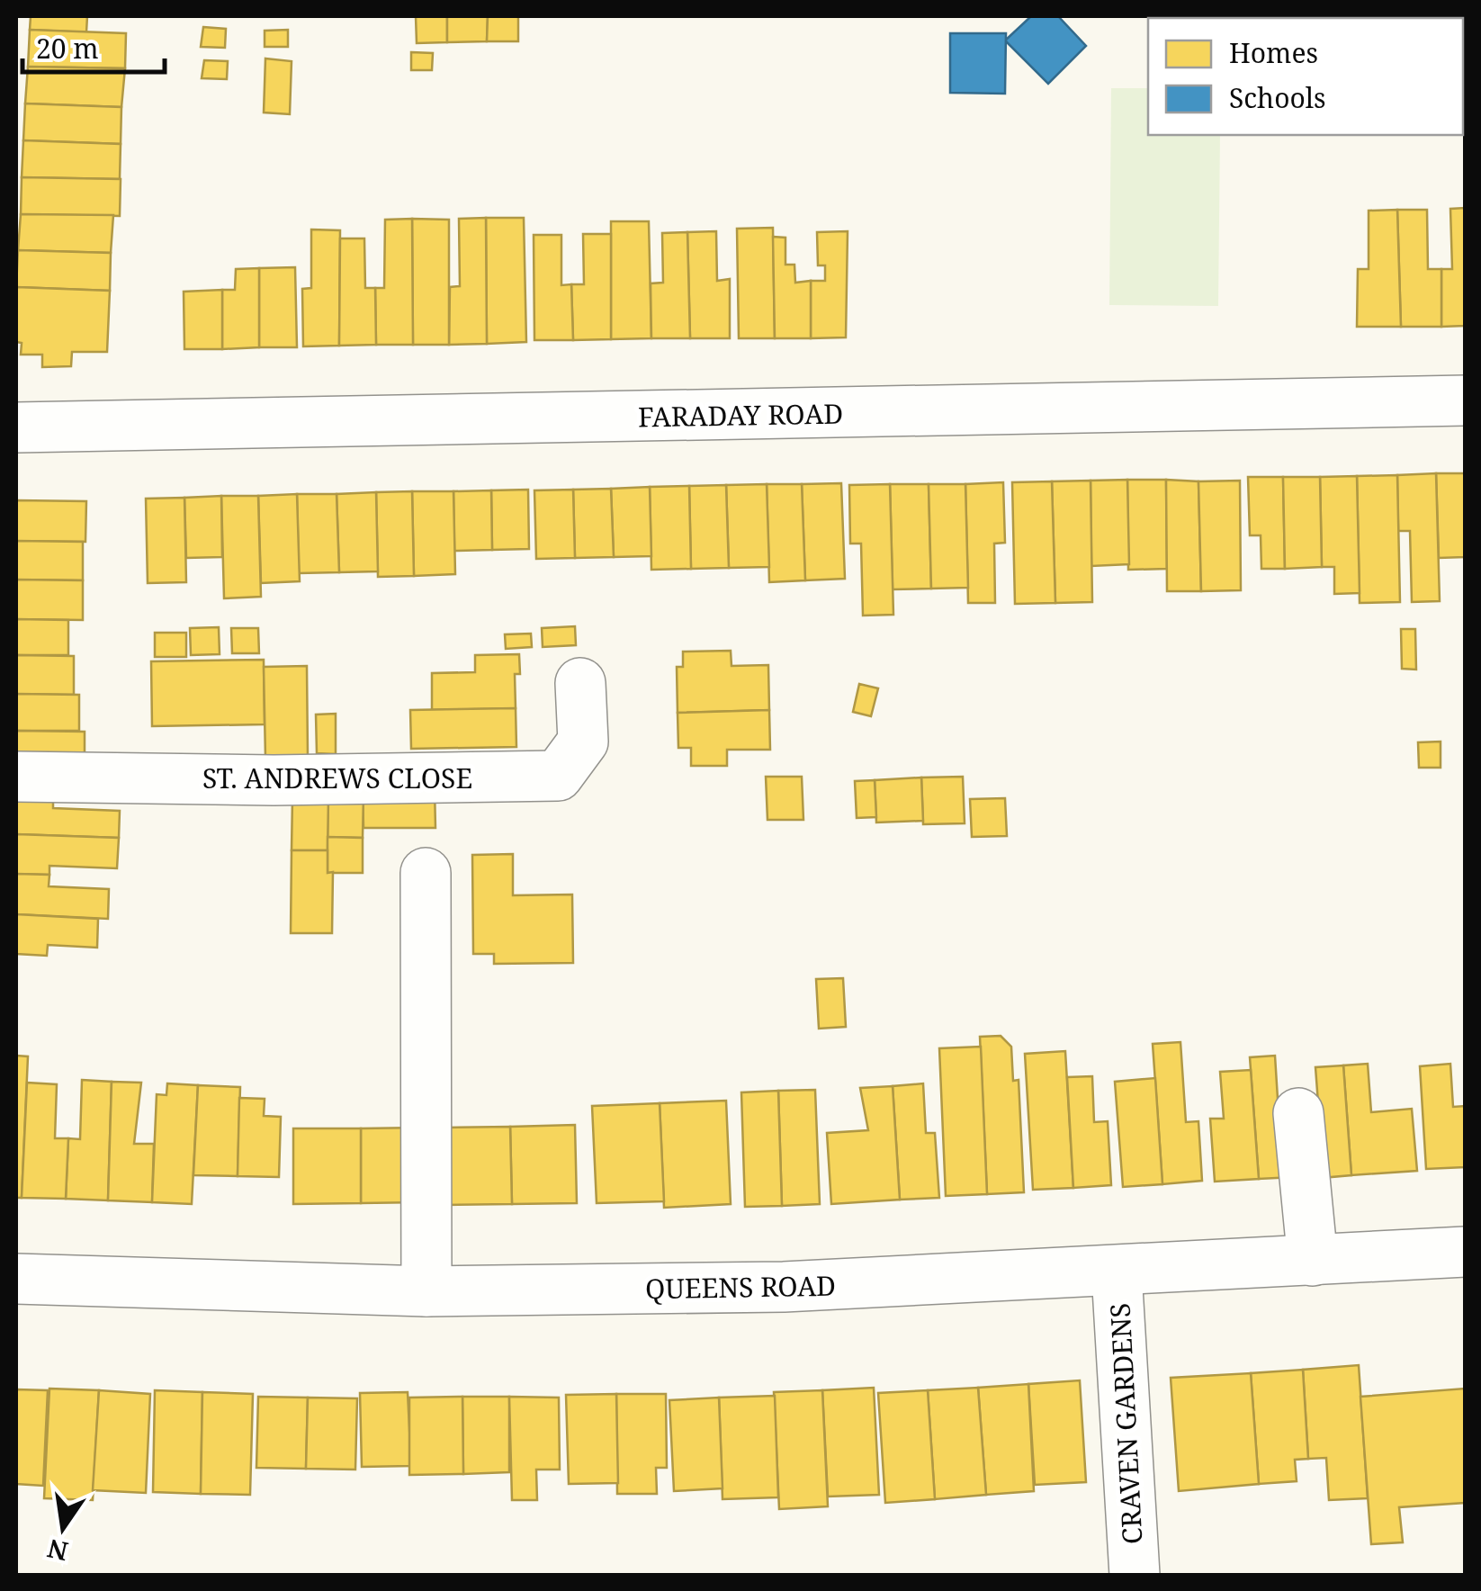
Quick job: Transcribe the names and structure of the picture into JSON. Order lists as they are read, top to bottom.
{
  "streets": {
    "street": [
      "FARADAY ROAD",
      "ST. ANDREWS CLOSE",
      "QUEENS ROAD",
      "CRAVEN GARDENS"
    ]
  },
  "crossings": [
    ["QUEENS ROAD", "CRAVEN GARDENS"]
  ],
  "legend": ["Homes", "Schools"],
  "scale_bar": "20 m",
  "north": "bottom"
}
